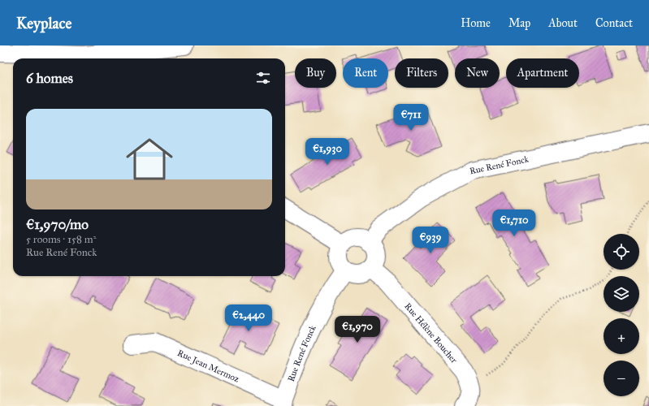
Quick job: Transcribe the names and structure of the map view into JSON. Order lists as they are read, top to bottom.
{
  "streets": {
    "street": ["Rue René Fonck", "Rue Hélène Boucher", "Rue Jean Mermoz"]
  },
  "crossings": [
    ["Rue René Fonck", "Rue Hélène Boucher"],
    ["Rue René Fonck", "Rue Jean Mermoz"]
  ],
  "page": {
    "header": "Keyplace",
    "nav": [
      "Home",
      "Map",
      "About",
      "Contact"
    ],
    "chip": [
      "Buy",
      "Rent",
      "Filters",
      "New",
      "Apartment"
    ],
    "heading": "6 homes",
    "list": [
      {
        "name": "€1,970/mo",
        "note": "5 rooms · 158 m² · Rue René Fonck"
      }
    ],
    "price": [
      "€711",
      "€1,930",
      "€1,710",
      "€939",
      "€2,440",
      "€1,970"
    ],
    "map_buttons": ["+", "−"]
  }
}
